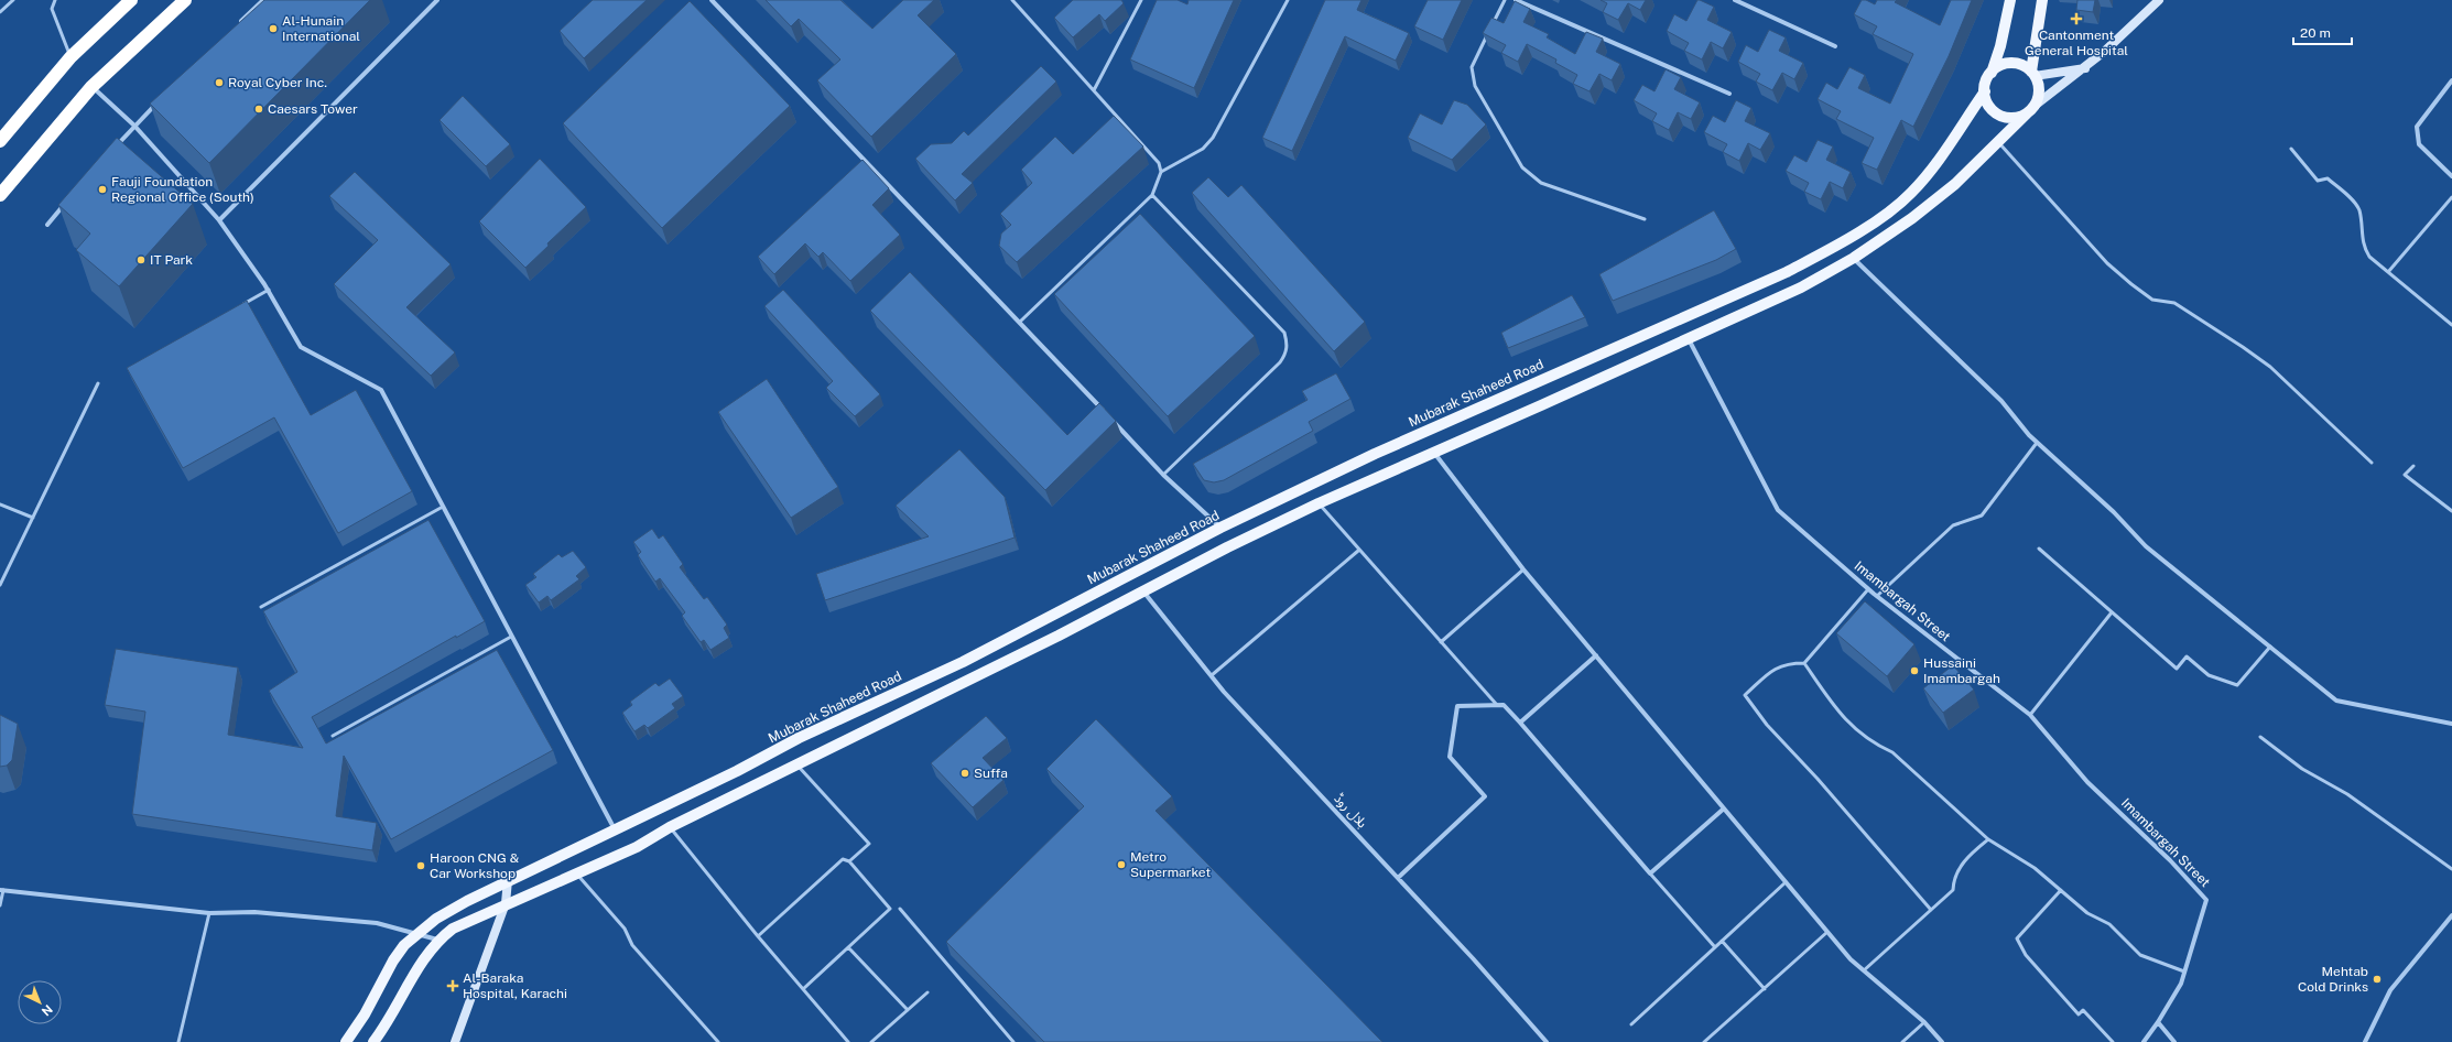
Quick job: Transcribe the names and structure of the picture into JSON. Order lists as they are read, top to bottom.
{
  "streets": {
    "main road": ["Mubarak Shaheed Road"],
    "street": ["Imambargah Street", "بلال روڈ"]
  },
  "places": {
    "health": ["Cantonment General Hospital", "Al-Baraka Hospital, Karachi"],
    "other": [
      "Al-Hunain International",
      "Royal Cyber Inc.",
      "Caesars Tower",
      "Fauji Foundation Regional Office (South)",
      "IT Park",
      "Hussaini Imambargah",
      "Suffa",
      "Metro Supermarket",
      "Haroon CNG & Car Workshop",
      "Mehtab Cold Drinks"
    ]
  },
  "scale_bar": "20 m",
  "north": "bottom right"
}
